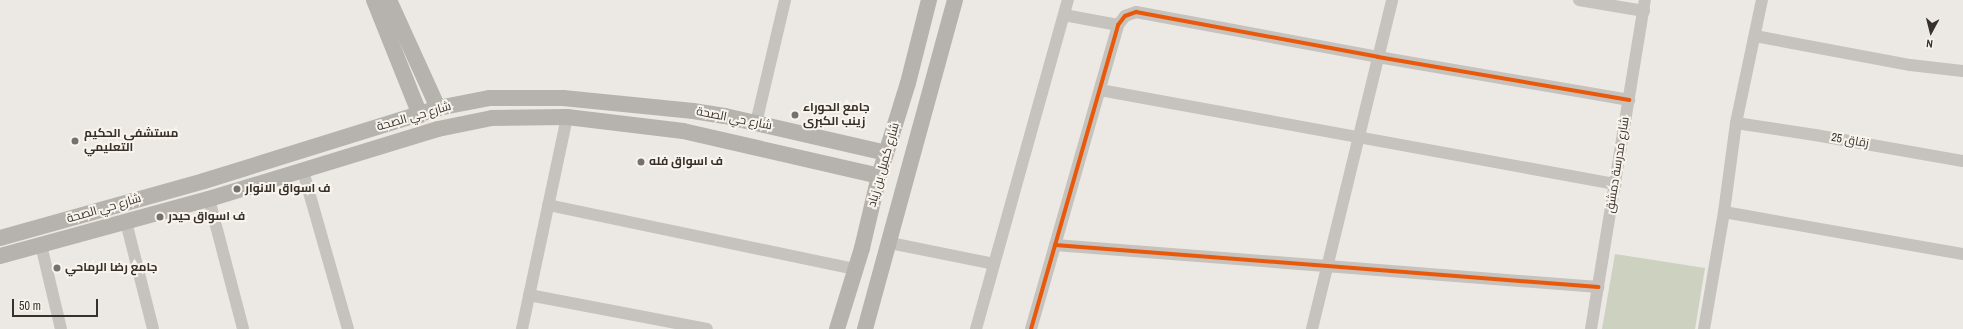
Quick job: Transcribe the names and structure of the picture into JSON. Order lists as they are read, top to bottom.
{
  "streets": {
    "main road": ["شارع حي الصحة", "شارع كميل بن زياد"],
    "street": ["زقاق 25", "شارع مدرسة دمشق"]
  },
  "crossings": [
    ["شارع حي الصحة", "شارع كميل بن زياد"]
  ],
  "places": [
    "جامع الحوراء زينب الكبرى",
    "مستشفى الحكيم التعليمي",
    "ف اسواق فله",
    "ف اسواق الانوار",
    "ف اسواق حيدر",
    "جامع رضا الرماحي"
  ],
  "scale_bar": "50 m",
  "north": "bottom"
}
